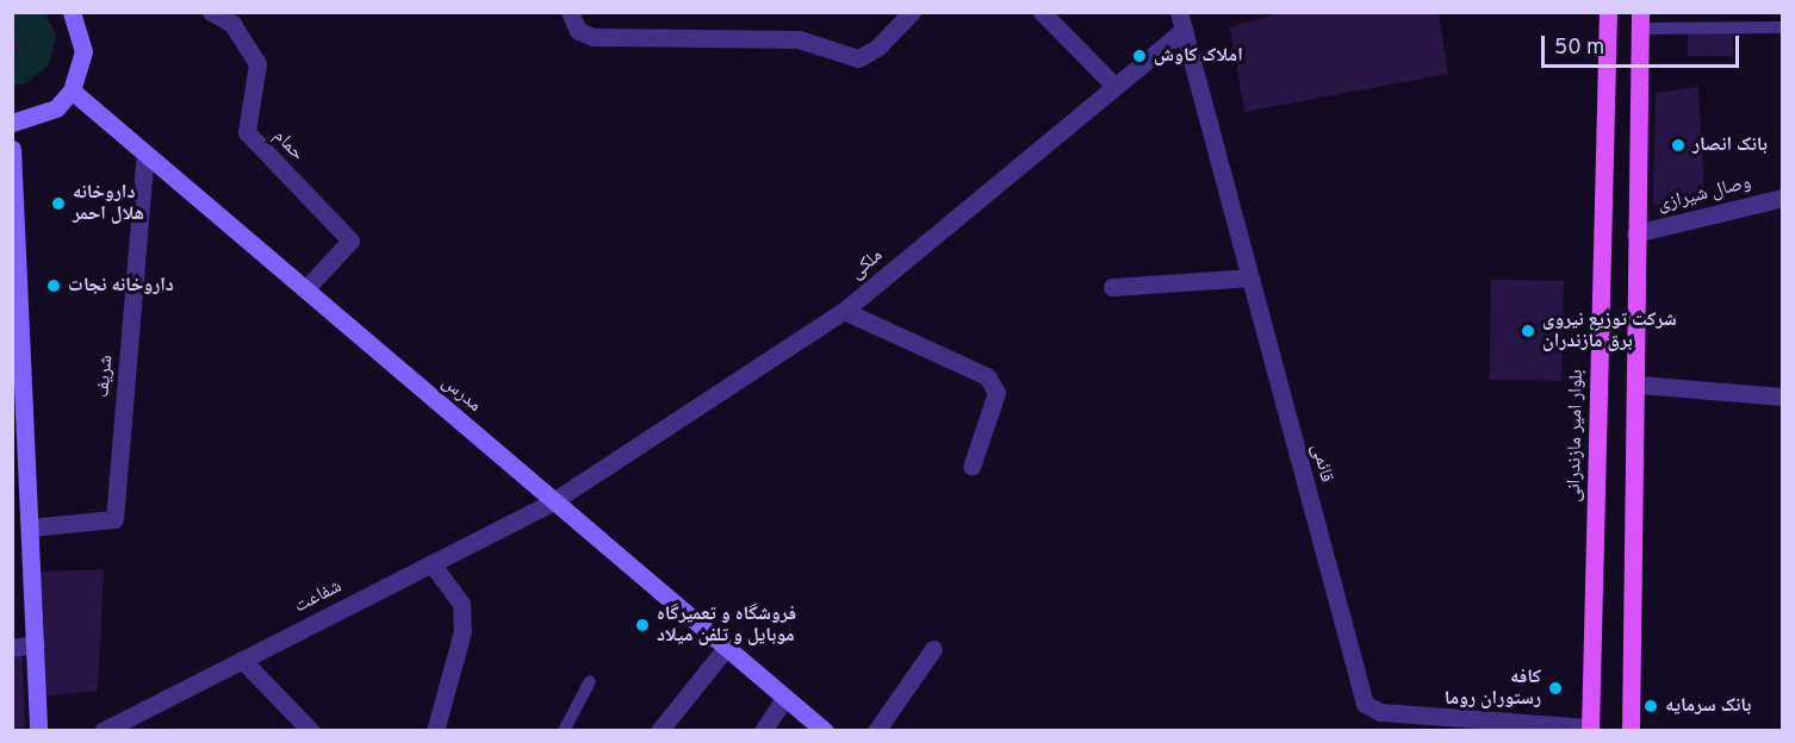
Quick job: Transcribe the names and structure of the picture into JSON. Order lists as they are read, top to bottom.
{
  "streets": {
    "main road": ["مدرس", "بلوار امیر مازندرانی"],
    "street": [
      "حمام",
      "وصال شیرازی",
      "ملکی",
      "شریف",
      "قائمی",
      "شفاعت"
    ]
  },
  "crossings": [
    ["حمام", "مدرس"],
    ["ملکی", "مدرس"],
    ["ملکی", "قائمی"],
    ["ملکی", "شفاعت"],
    ["شریف", "مدرس"],
    ["مدرس", "شفاعت"],
    ["بلوار امیر مازندرانی", "قائمی"]
  ],
  "places": [
    "املاک کاوش",
    "بانک انصار",
    "داروخانه هلال احمر",
    "داروخانه نجات",
    "شرکت توزیع نیروی برق مازندران",
    "فروشگاه و تعمیرگاه موبایل و تلفن میلاد",
    "کافه رستوران روما",
    "بانک سرمایه"
  ],
  "scale_bar": "50 m"
}
